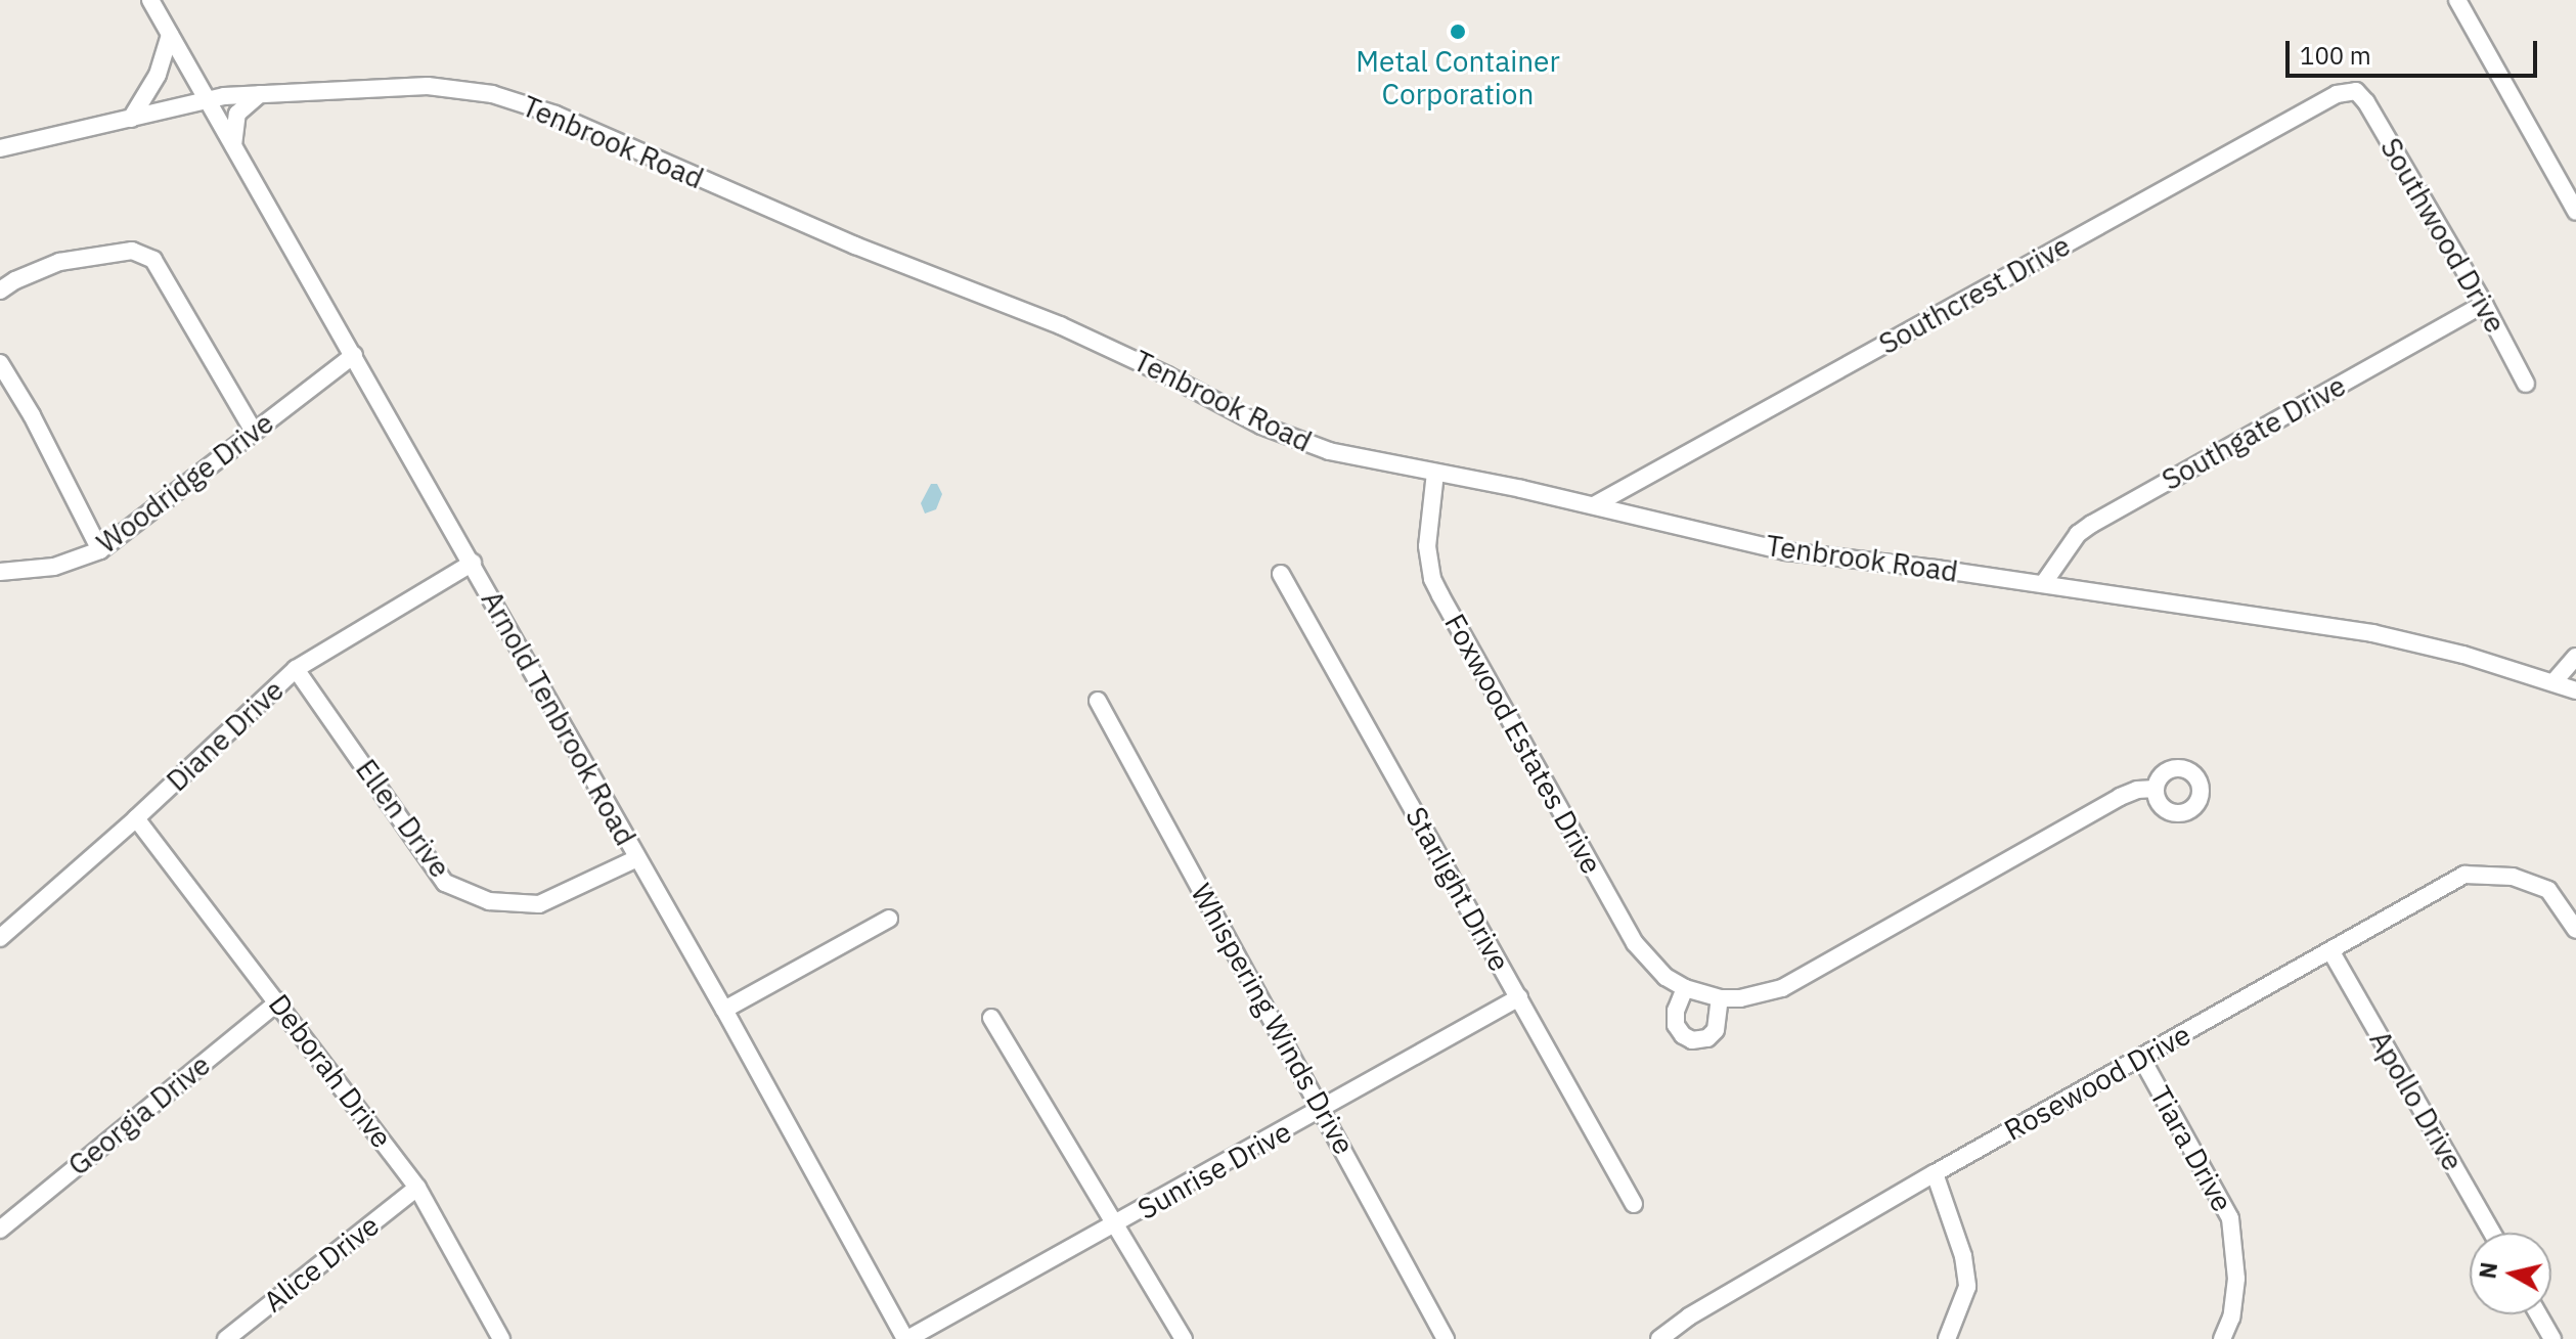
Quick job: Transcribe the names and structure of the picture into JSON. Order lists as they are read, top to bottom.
{
  "streets": {
    "street": [
      "Tenbrook Road",
      "Southwood Drive",
      "Southcrest Drive",
      "Southgate Drive",
      "Woodridge Drive",
      "Arnold Tenbrook Road",
      "Diane Drive",
      "Foxwood Estates Drive",
      "Ellen Drive",
      "Starlight Drive",
      "Whispering Winds Drive",
      "Deborah Drive",
      "Rosewood Drive",
      "Apollo Drive",
      "Georgia Drive",
      "Tiara Drive",
      "Sunrise Drive",
      "Alice Drive"
    ]
  },
  "crossings": [
    ["Tenbrook Road", "Southcrest Drive"],
    ["Tenbrook Road", "Southgate Drive"],
    ["Tenbrook Road", "Arnold Tenbrook Road"],
    ["Tenbrook Road", "Foxwood Estates Drive"],
    ["Southwood Drive", "Southcrest Drive"],
    ["Southwood Drive", "Southgate Drive"],
    ["Woodridge Drive", "Arnold Tenbrook Road"],
    ["Arnold Tenbrook Road", "Diane Drive"],
    ["Arnold Tenbrook Road", "Ellen Drive"],
    ["Arnold Tenbrook Road", "Sunrise Drive"],
    ["Diane Drive", "Ellen Drive"],
    ["Diane Drive", "Deborah Drive"],
    ["Starlight Drive", "Sunrise Drive"],
    ["Whispering Winds Drive", "Sunrise Drive"],
    ["Deborah Drive", "Georgia Drive"],
    ["Deborah Drive", "Alice Drive"],
    ["Rosewood Drive", "Apollo Drive"],
    ["Rosewood Drive", "Tiara Drive"]
  ],
  "places": ["Metal Container Corporation"],
  "scale_bar": "100 m",
  "north": "left"
}
